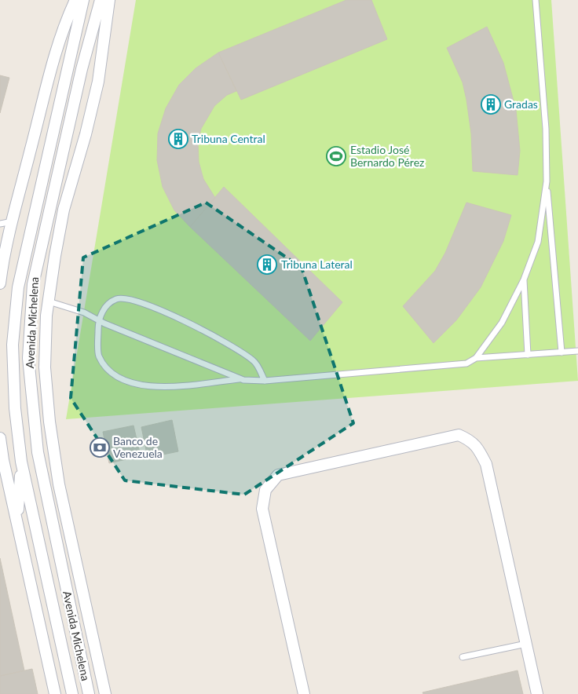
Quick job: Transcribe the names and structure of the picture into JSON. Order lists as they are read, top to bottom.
{
  "streets": {
    "street": ["Avenida Michelena"]
  },
  "places": {
    "building": ["Gradas", "Tribuna Central", "Tribuna Lateral"],
    "sports": ["Estadio José Bernardo Pérez"],
    "bank": ["Banco de Venezuela"]
  }
}
